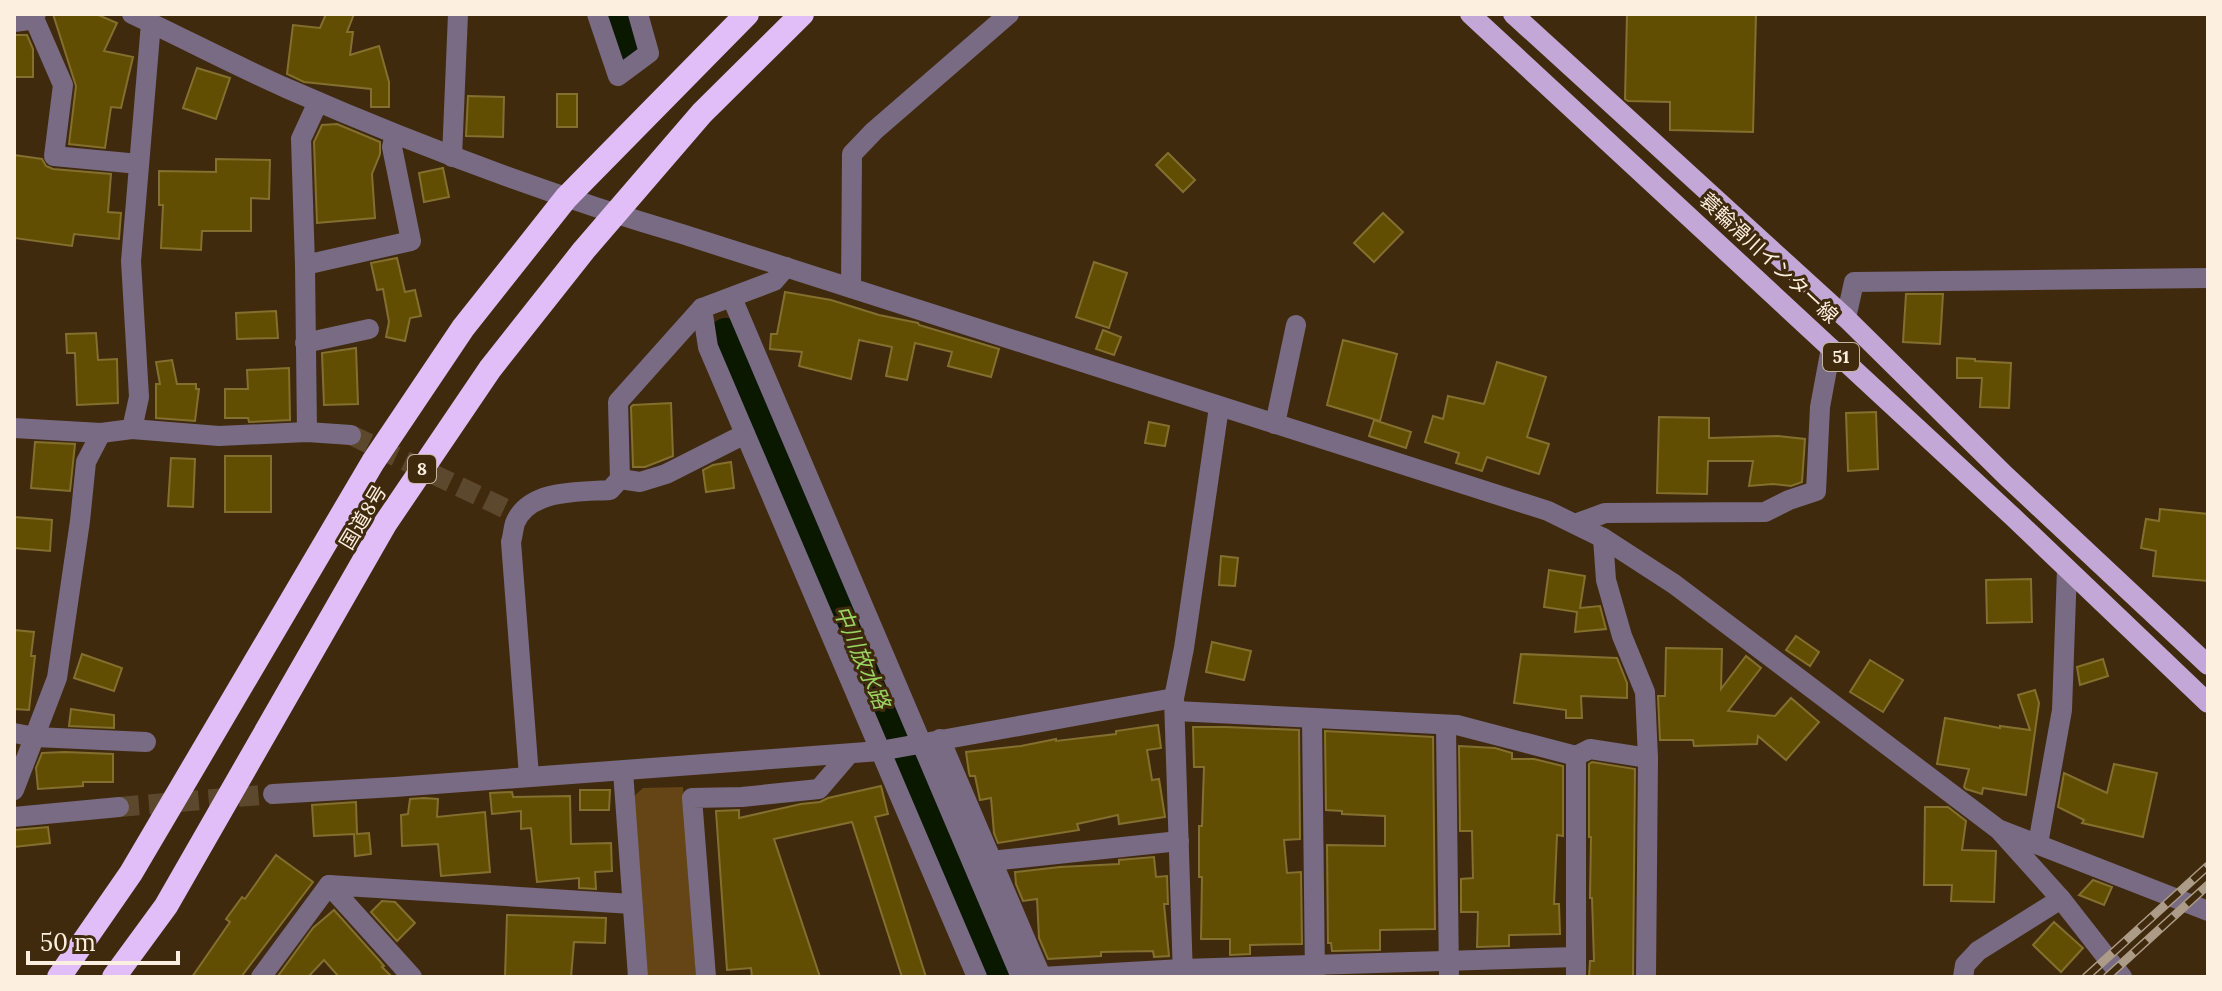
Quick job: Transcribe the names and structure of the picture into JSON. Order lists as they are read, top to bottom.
{
  "streets": {
    "highway": ["8", "国道8号"],
    "main road": ["蓑輪滑川インター線", "51"]
  },
  "water": ["中川放水路"],
  "scale_bar": "50 m"
}
